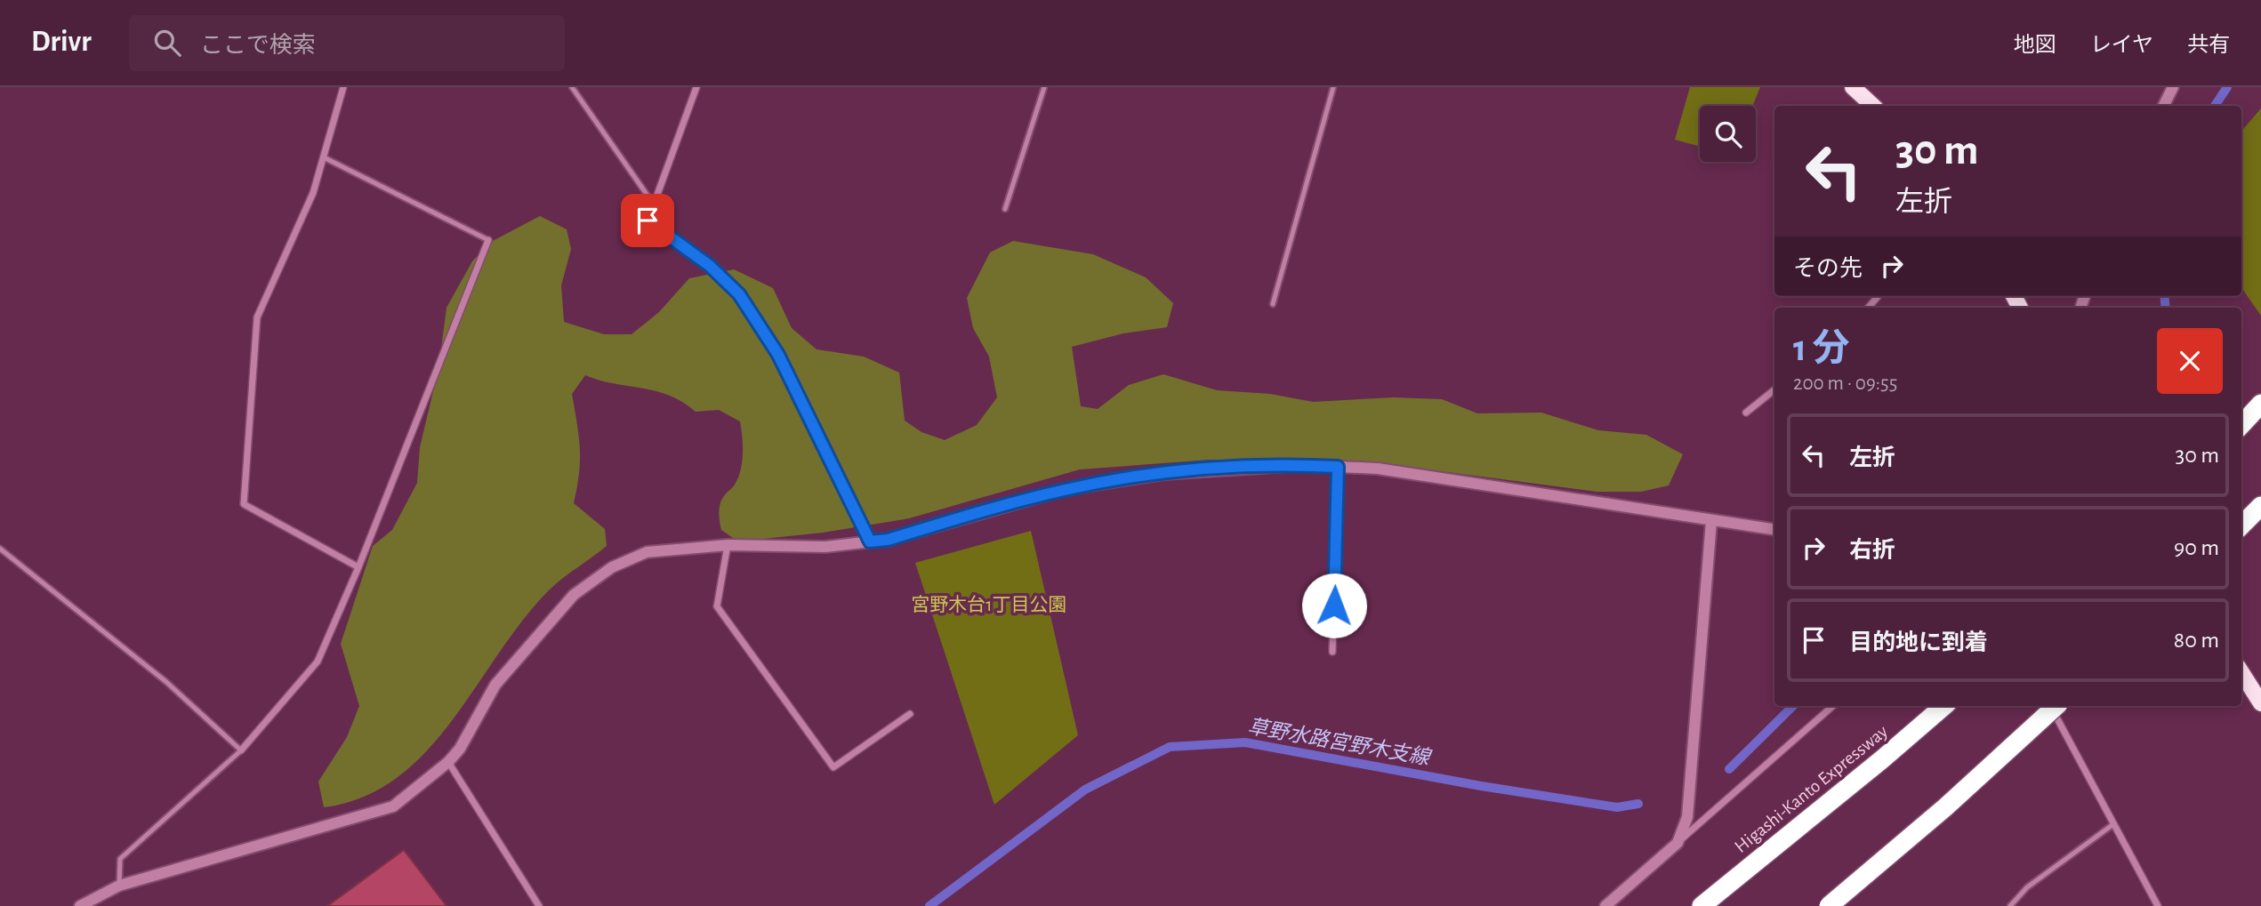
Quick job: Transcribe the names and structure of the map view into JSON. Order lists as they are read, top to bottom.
{
  "streets": {
    "highway": ["Higashi-Kanto Expressway"]
  },
  "water": ["草野水路宮野木支線"],
  "parks": ["宮野木台1丁目公園"],
  "page": {
    "header": "Drivr",
    "search": "ここで検索",
    "nav": ["地図", "レイヤ", "共有"],
    "turn": ["30 m", "左折"],
    "then": "その先",
    "heading": ["1 分", "200 m · 09:55"],
    "list": [
      {
        "name": "左折",
        "value": "30 m"
      },
      {
        "name": "右折",
        "value": "90 m"
      },
      {
        "name": "目的地に到着",
        "value": "80 m"
      }
    ]
  }
}
